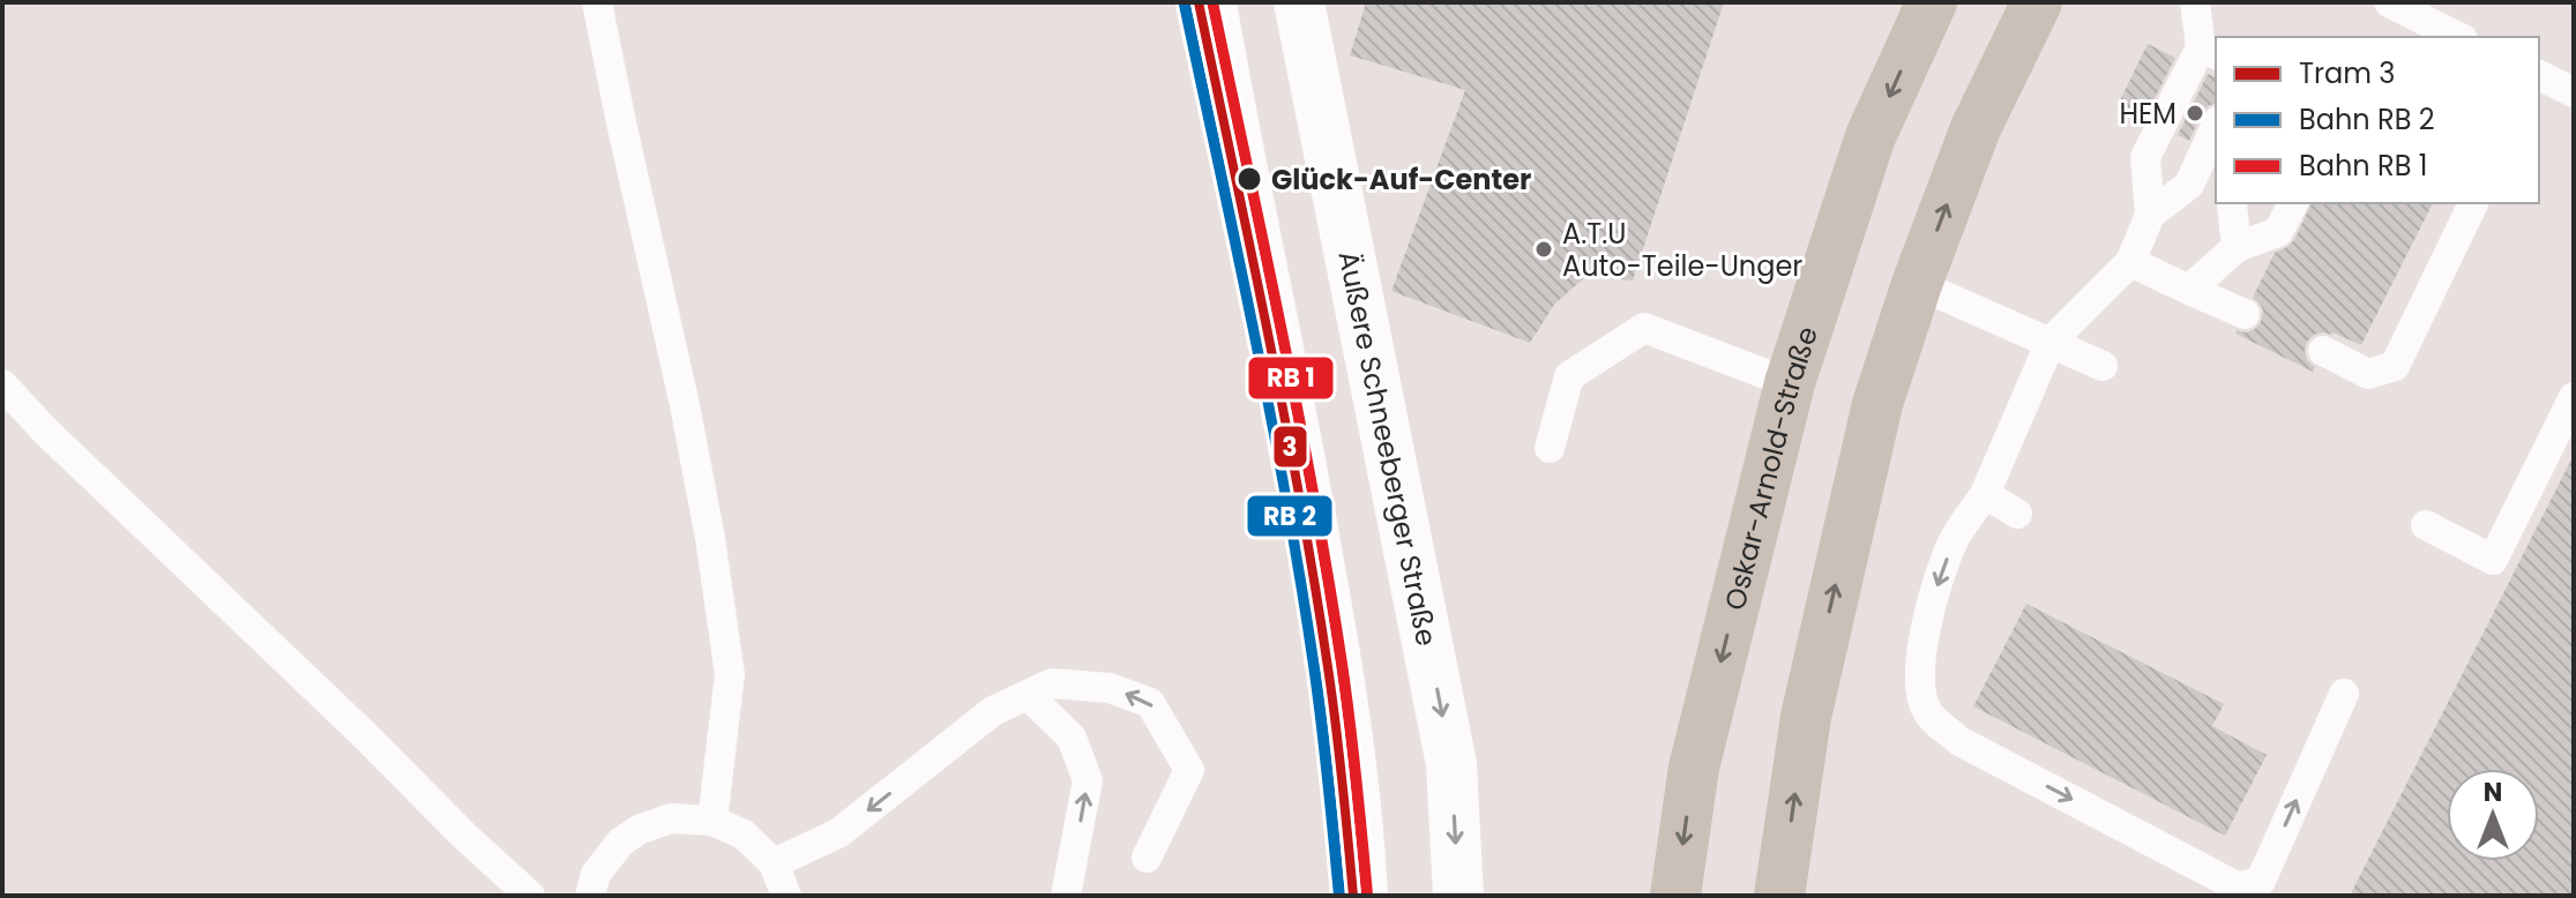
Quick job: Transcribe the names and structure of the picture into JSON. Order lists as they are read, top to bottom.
{
  "streets": {
    "main road": ["Oskar-Arnold-Straße"],
    "street": ["Äußere Schneeberger Straße"]
  },
  "one_way": ["Äußere Schneeberger Straße"],
  "places": ["HEM", "Glück-Auf-Center", "A.T.U Auto-Teile-Unger"],
  "lines": ["tram line 3"],
  "legend": ["Tram 3", "Bahn RB 2", "Bahn RB 1"],
  "north": "top"
}
